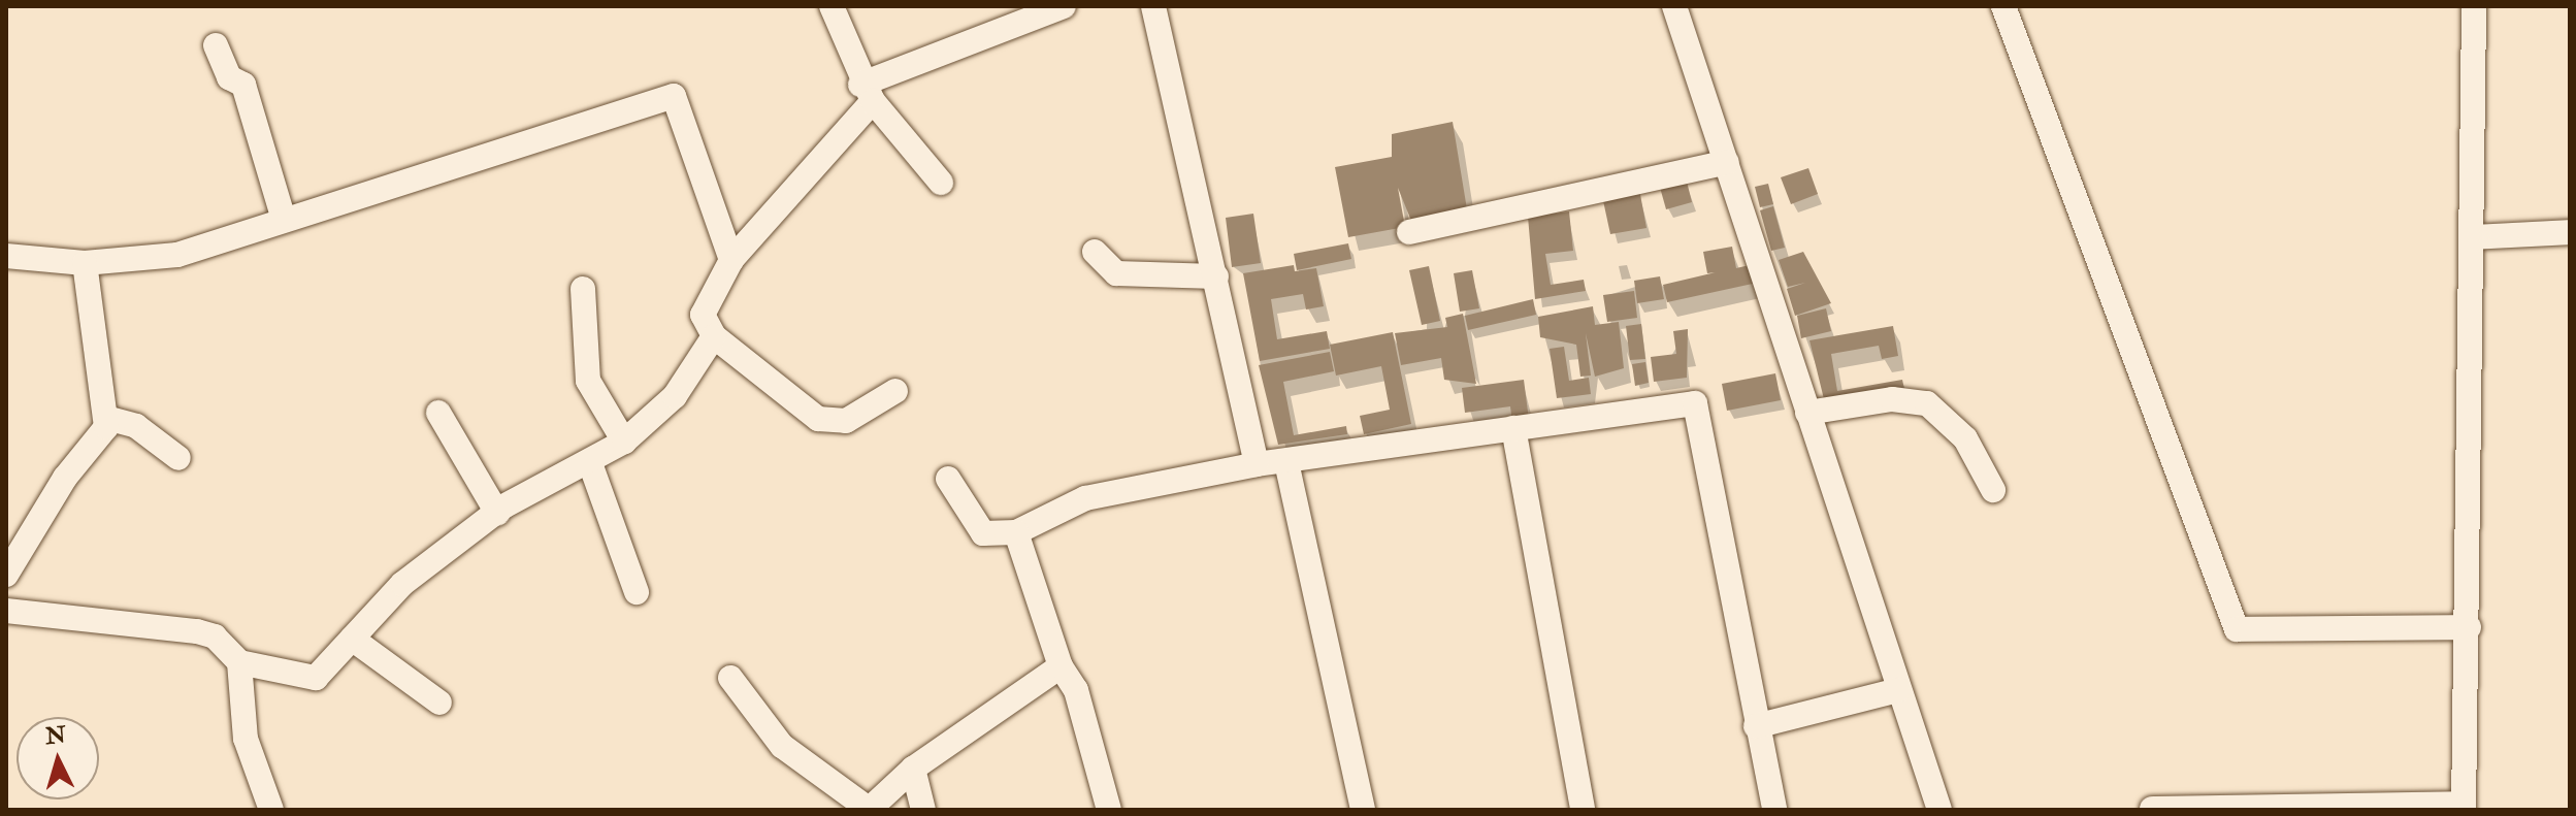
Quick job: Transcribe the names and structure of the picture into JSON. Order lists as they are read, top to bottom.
{
  "north": "top"
}
